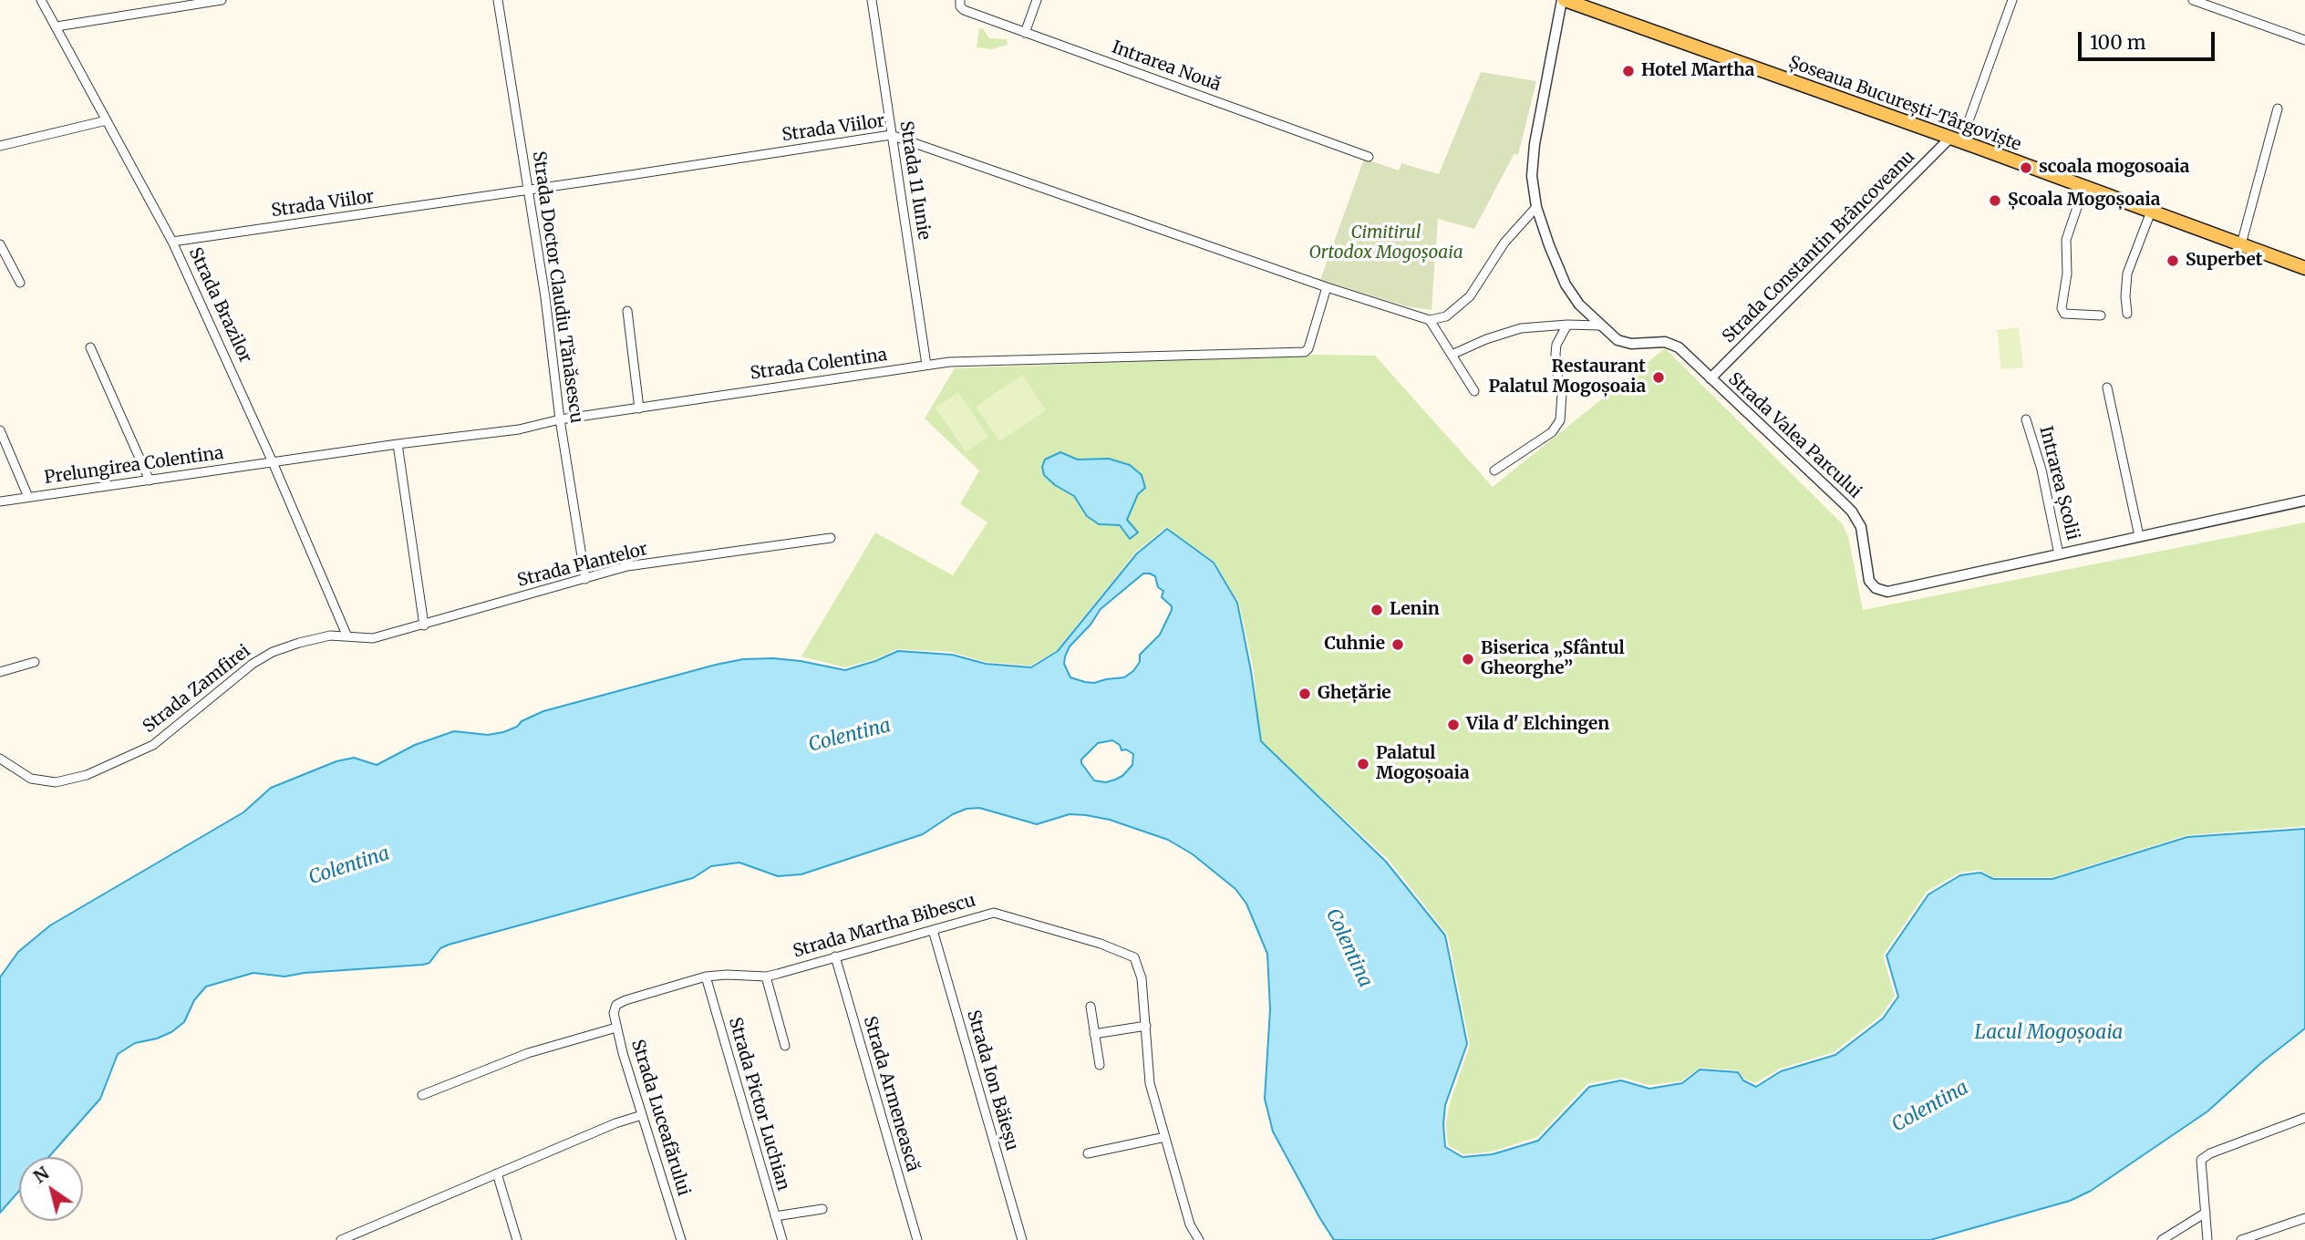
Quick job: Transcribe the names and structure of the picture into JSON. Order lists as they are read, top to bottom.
{
  "streets": {
    "main road": ["Șoseaua București-Târgoviște"],
    "street": [
      "Intrarea Nouă",
      "Strada Viilor",
      "Strada 11 Iunie",
      "Strada Constantin Brâncoveanu",
      "Strada Doctor Claudiu Tănăsescu",
      "Strada Brazilor",
      "Strada Colentina",
      "Strada Valea Parcului",
      "Prelungirea Colentina",
      "Intrarea Școlii",
      "Strada Plantelor",
      "Strada Zamfirei",
      "Strada Martha Bibescu",
      "Strada Ion Băieșu",
      "Strada Armenească",
      "Strada Pictor Luchian",
      "Strada Luceafărului"
    ]
  },
  "crossings": [
    ["Șoseaua București-Târgoviște", "Strada Constantin Brâncoveanu"],
    ["Șoseaua București-Târgoviște", "Strada Valea Parcului"],
    ["Strada Viilor", "Strada 11 Iunie"],
    ["Strada Viilor", "Strada Doctor Claudiu Tănăsescu"],
    ["Strada Viilor", "Strada Brazilor"],
    ["Strada Viilor", "Strada Colentina"],
    ["Strada 11 Iunie", "Strada Colentina"],
    ["Strada Constantin Brâncoveanu", "Strada Valea Parcului"],
    ["Strada Doctor Claudiu Tănăsescu", "Strada Colentina"],
    ["Strada Doctor Claudiu Tănăsescu", "Strada Plantelor"],
    ["Strada Brazilor", "Strada Colentina"],
    ["Strada Brazilor", "Prelungirea Colentina"],
    ["Strada Brazilor", "Strada Plantelor"],
    ["Strada Brazilor", "Strada Zamfirei"],
    ["Strada Colentina", "Prelungirea Colentina"],
    ["Strada Valea Parcului", "Intrarea Școlii"],
    ["Strada Plantelor", "Strada Zamfirei"],
    ["Strada Martha Bibescu", "Strada Ion Băieșu"],
    ["Strada Martha Bibescu", "Strada Armenească"],
    ["Strada Martha Bibescu", "Strada Pictor Luchian"],
    ["Strada Martha Bibescu", "Strada Luceafărului"]
  ],
  "water": ["Colentina", "Lacul Mogoșoaia"],
  "parks": ["Cimitirul Ortodox Mogoșoaia"],
  "places": [
    "Hotel Martha",
    "scoala mogosoaia",
    "Școala Mogoșoaia",
    "Superbet",
    "Restaurant Palatul Mogoșoaia",
    "Lenin",
    "Cuhnie",
    "Biserica „Sfântul Gheorghe”",
    "Ghețărie",
    "Vila d' Elchingen",
    "Palatul Mogoșoaia"
  ],
  "scale_bar": "100 m",
  "north": "top left"
}
